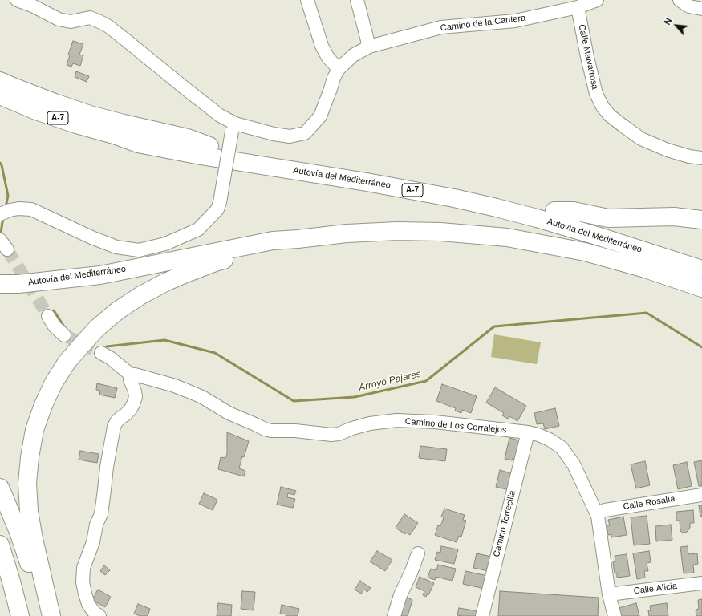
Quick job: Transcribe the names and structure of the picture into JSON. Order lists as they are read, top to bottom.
{
  "streets": {
    "highway": ["A-7", "Autovía del Mediterráneo"],
    "street": [
      "Camino de la Cantera",
      "Calle Malvarrosa",
      "Camino de Los Corralejos",
      "Calle Rosalía",
      "Camino Torrecilla",
      "Calle Alicia"
    ]
  },
  "crossings": [
    ["Camino de la Cantera", "Calle Malvarrosa"],
    ["Camino de Los Corralejos", "Calle Rosalía"],
    ["Camino de Los Corralejos", "Camino Torrecilla"],
    ["Camino de Los Corralejos", "Calle Alicia"]
  ],
  "water": ["Arroyo Pajares"],
  "north": "top left"
}
